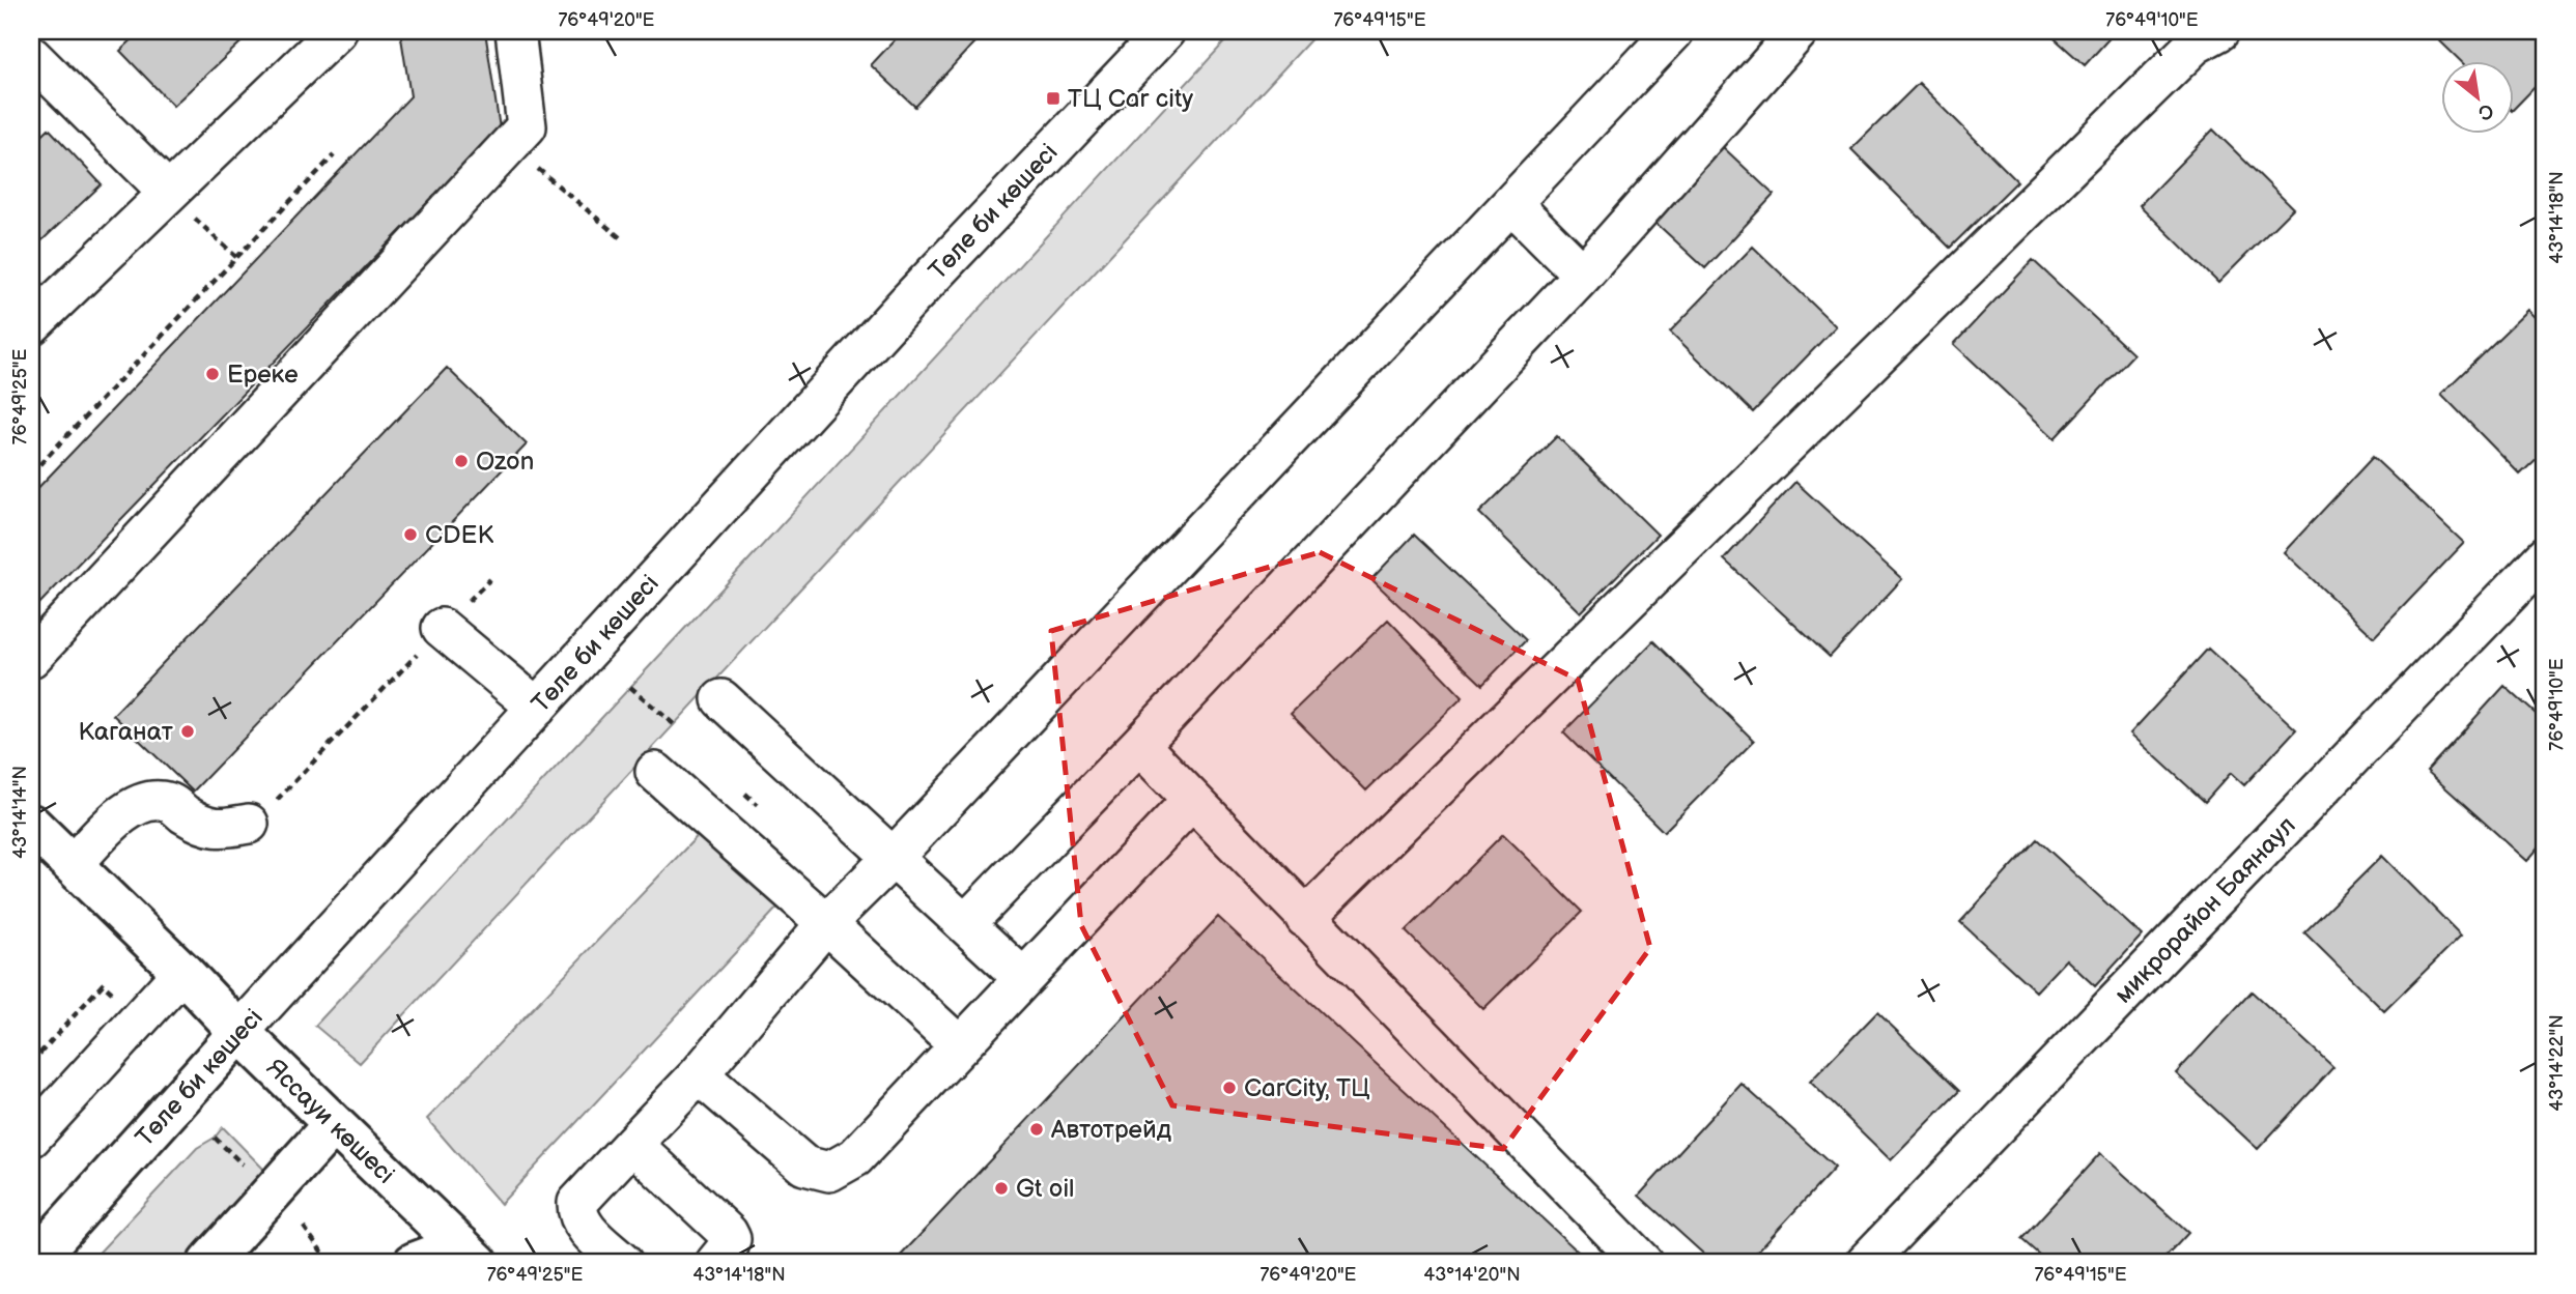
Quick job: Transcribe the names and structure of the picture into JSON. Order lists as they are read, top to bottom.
{
  "streets": {
    "main road": ["Төле би көшесі", "Яссауи көшесі"],
    "street": ["микрорайон Баянаул"]
  },
  "crossings": [
    ["Төле би көшесі", "Яссауи көшесі"]
  ],
  "places": {
    "transit": ["ТЦ Car city"],
    "other": [
      "Ереке",
      "Ozon",
      "CDEK",
      "Каганат",
      "CarCity, ТЦ",
      "Автотрейд",
      "Gt oil"
    ]
  },
  "north": "bottom right",
  "coordinates": [
    "76°49'20\"E",
    "76°49'15\"E",
    "76°49'10\"E",
    "43°14'18\"N",
    "76°49'25\"E",
    "43°14'14\"N",
    "43°14'22\"N",
    "43°14'20\"N"
  ]
}
